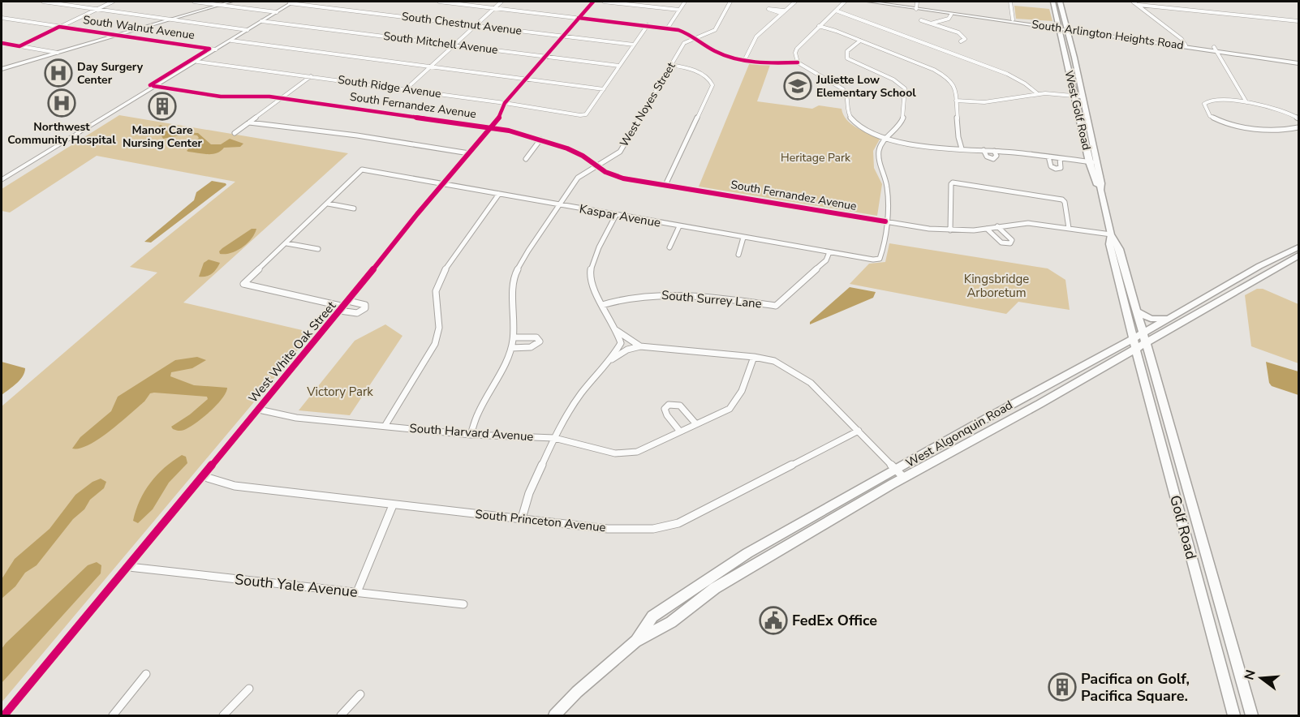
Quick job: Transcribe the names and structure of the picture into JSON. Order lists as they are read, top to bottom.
{
  "streets": {
    "main road": [
      "South Arlington Heights Road",
      "West Golf Road",
      "West Algonquin Road",
      "Golf Road"
    ],
    "street": [
      "South Chestnut Avenue",
      "South Walnut Avenue",
      "South Mitchell Avenue",
      "South Ridge Avenue",
      "West Noyes Street",
      "South Fernandez Avenue",
      "Kaspar Avenue",
      "South Surrey Lane",
      "West White Oak Street",
      "South Harvard Avenue",
      "South Princeton Avenue",
      "South Yale Avenue"
    ]
  },
  "crossings": [
    ["South Chestnut Avenue", "West White Oak Street"],
    ["South Arlington Heights Road", "West Golf Road"],
    ["South Mitchell Avenue", "West White Oak Street"],
    ["South Ridge Avenue", "West White Oak Street"],
    ["West Noyes Street", "South Fernandez Avenue"],
    ["West Noyes Street", "Kaspar Avenue"],
    ["West Noyes Street", "South Harvard Avenue"],
    ["South Fernandez Avenue", "West Golf Road"],
    ["South Fernandez Avenue", "Kaspar Avenue"],
    ["South Fernandez Avenue", "West White Oak Street"],
    ["West Golf Road", "West Algonquin Road"],
    ["West Golf Road", "Golf Road"],
    ["Kaspar Avenue", "South Surrey Lane"],
    ["Kaspar Avenue", "West White Oak Street"],
    ["West White Oak Street", "South Harvard Avenue"],
    ["West White Oak Street", "South Princeton Avenue"],
    ["West White Oak Street", "South Yale Avenue"],
    ["West Algonquin Road", "Golf Road"]
  ],
  "parks": ["Heritage Park", "Kingsbridge Arboretum", "Victory Park"],
  "places": {
    "hospital": ["Day Surgery Center", "Northwest Community Hospital"],
    "school or university": ["Juliette Low Elementary School"],
    "building": ["Manor Care Nursing Center", "Pacifica on Golf, Pacifica Square."],
    "public building": ["FedEx Office"]
  },
  "north": "left"
}
